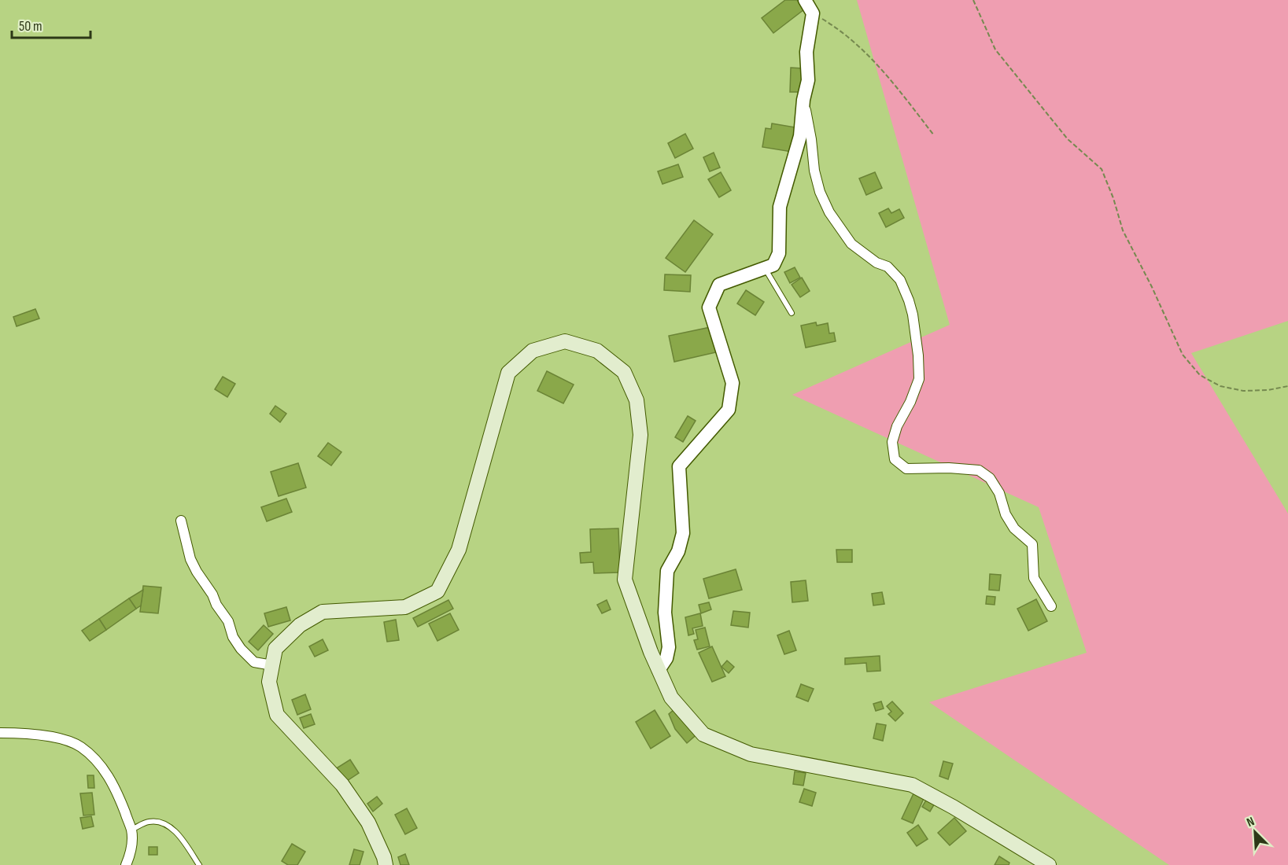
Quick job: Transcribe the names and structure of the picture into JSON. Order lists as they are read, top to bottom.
{
  "scale_bar": "50 m",
  "north": "top left"
}
